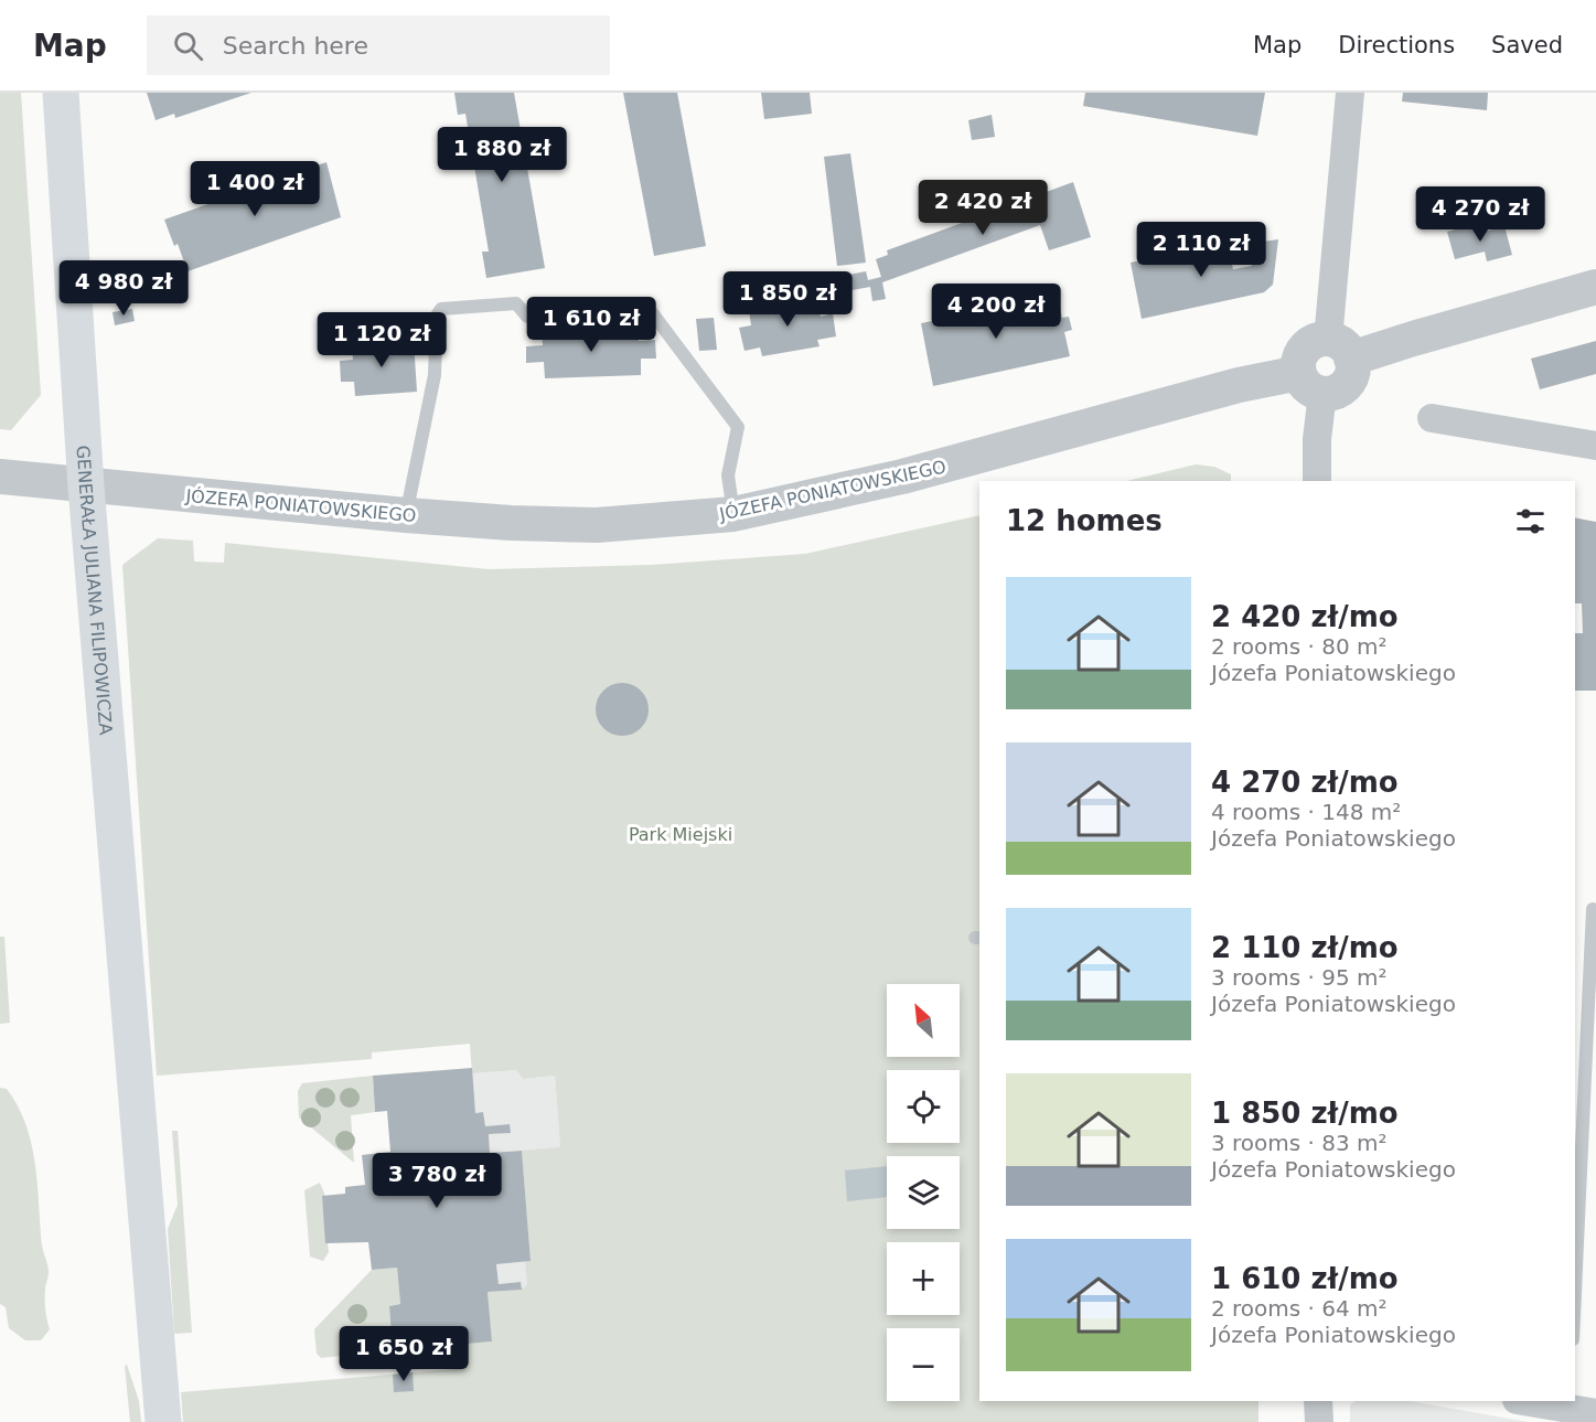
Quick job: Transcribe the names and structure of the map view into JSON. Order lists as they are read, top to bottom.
{
  "streets": {
    "main road": ["GENERAŁA JULIANA FILIPOWICZA"],
    "street": ["JÓZEFA PONIATOWSKIEGO"]
  },
  "crossings": [
    ["JÓZEFA PONIATOWSKIEGO", "GENERAŁA JULIANA FILIPOWICZA"]
  ],
  "parks": ["Park Miejski"],
  "north": "top left",
  "page": {
    "header": "Map",
    "search": "Search here",
    "nav": ["Map", "Directions", "Saved"],
    "price": [
      "1 880 zł",
      "1 400 zł",
      "2 420 zł",
      "4 270 zł",
      "2 110 zł",
      "4 980 zł",
      "1 850 zł",
      "4 200 zł",
      "1 610 zł",
      "1 120 zł",
      "3 780 zł",
      "1 650 zł"
    ],
    "heading": "12 homes",
    "list": [
      {
        "name": "2 420 zł/mo",
        "note": "2 rooms · 80 m² · Józefa Poniatowskiego"
      },
      {
        "name": "4 270 zł/mo",
        "note": "4 rooms · 148 m² · Józefa Poniatowskiego"
      },
      {
        "name": "2 110 zł/mo",
        "note": "3 rooms · 95 m² · Józefa Poniatowskiego"
      },
      {
        "name": "1 850 zł/mo",
        "note": "3 rooms · 83 m² · Józefa Poniatowskiego"
      },
      {
        "name": "1 610 zł/mo",
        "note": "2 rooms · 64 m² · Józefa Poniatowskiego"
      }
    ],
    "map_buttons": ["+", "−"]
  }
}
